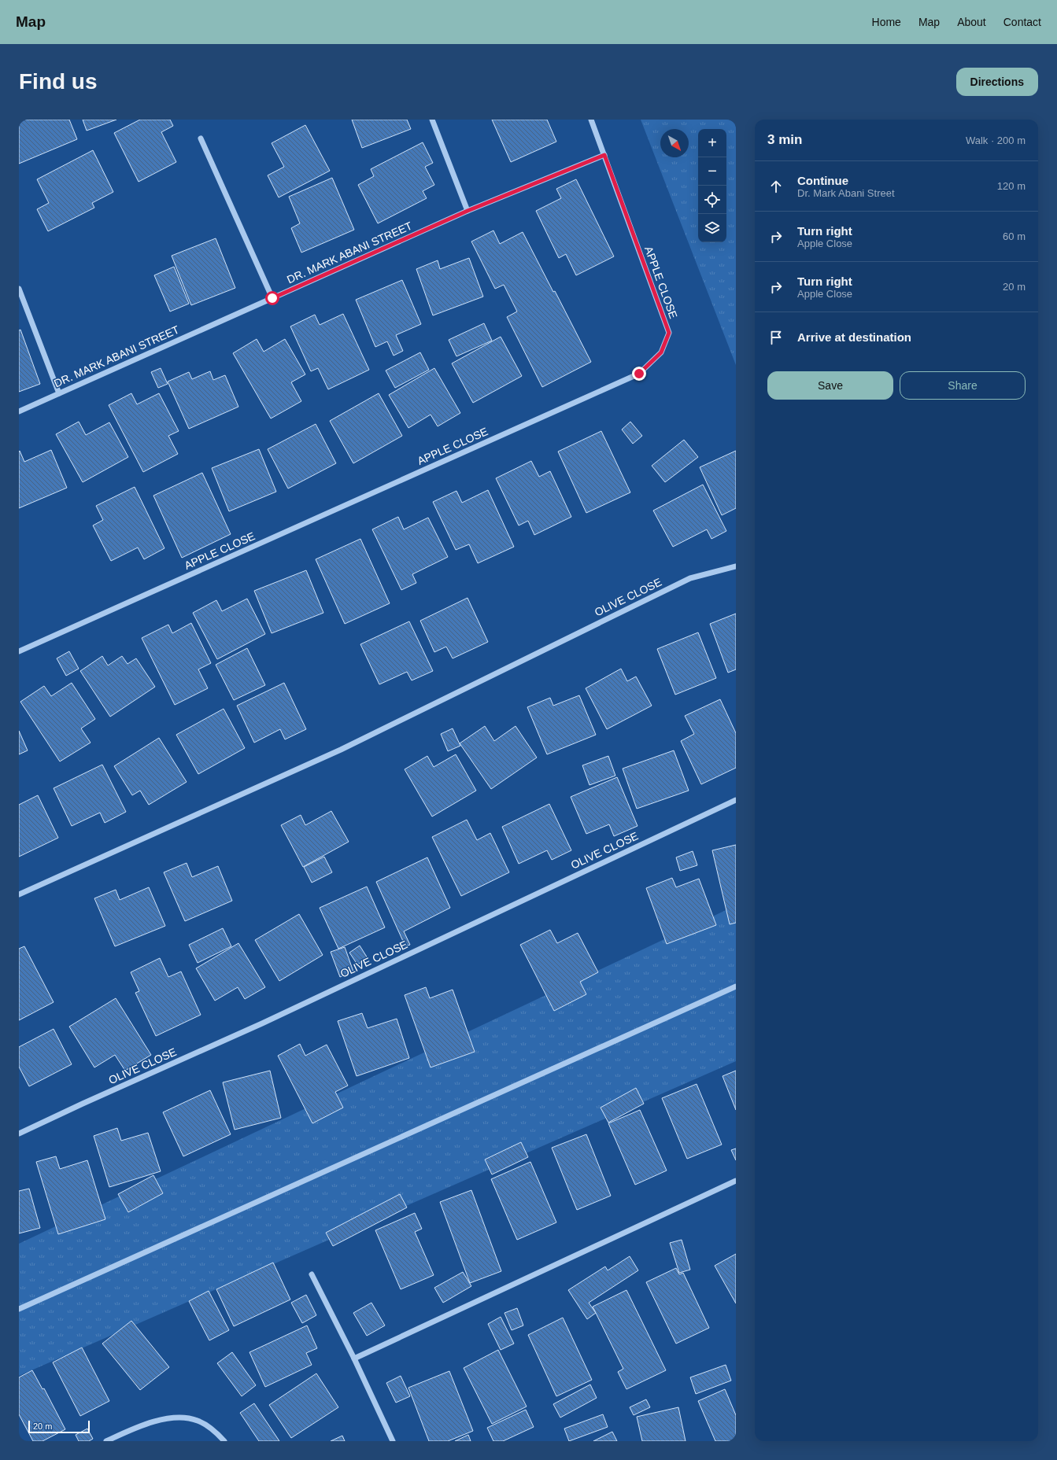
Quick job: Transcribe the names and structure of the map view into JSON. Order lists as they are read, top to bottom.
{
  "streets": {
    "street": ["DR. MARK ABANI STREET", "APPLE CLOSE", "OLIVE CLOSE"]
  },
  "crossings": [
    ["DR. MARK ABANI STREET", "APPLE CLOSE"]
  ],
  "scale_bar": "20 m",
  "north": "bottom right",
  "page": {
    "header": "Map",
    "nav": [
      "Home",
      "Map",
      "About",
      "Contact"
    ],
    "buttons": [
      "Directions",
      ["Save", "Share"]
    ],
    "title": "Find us",
    "heading": ["3 min", "Walk · 200 m"],
    "map_buttons": ["+", "−"],
    "list": [
      ["Continue", "Dr. Mark Abani Street", "120 m"],
      ["Turn right", "Apple Close", "60 m"],
      ["Turn right", "Apple Close", "20 m"],
      "Arrive at destination"
    ],
    "scale": "20 m"
  }
}
